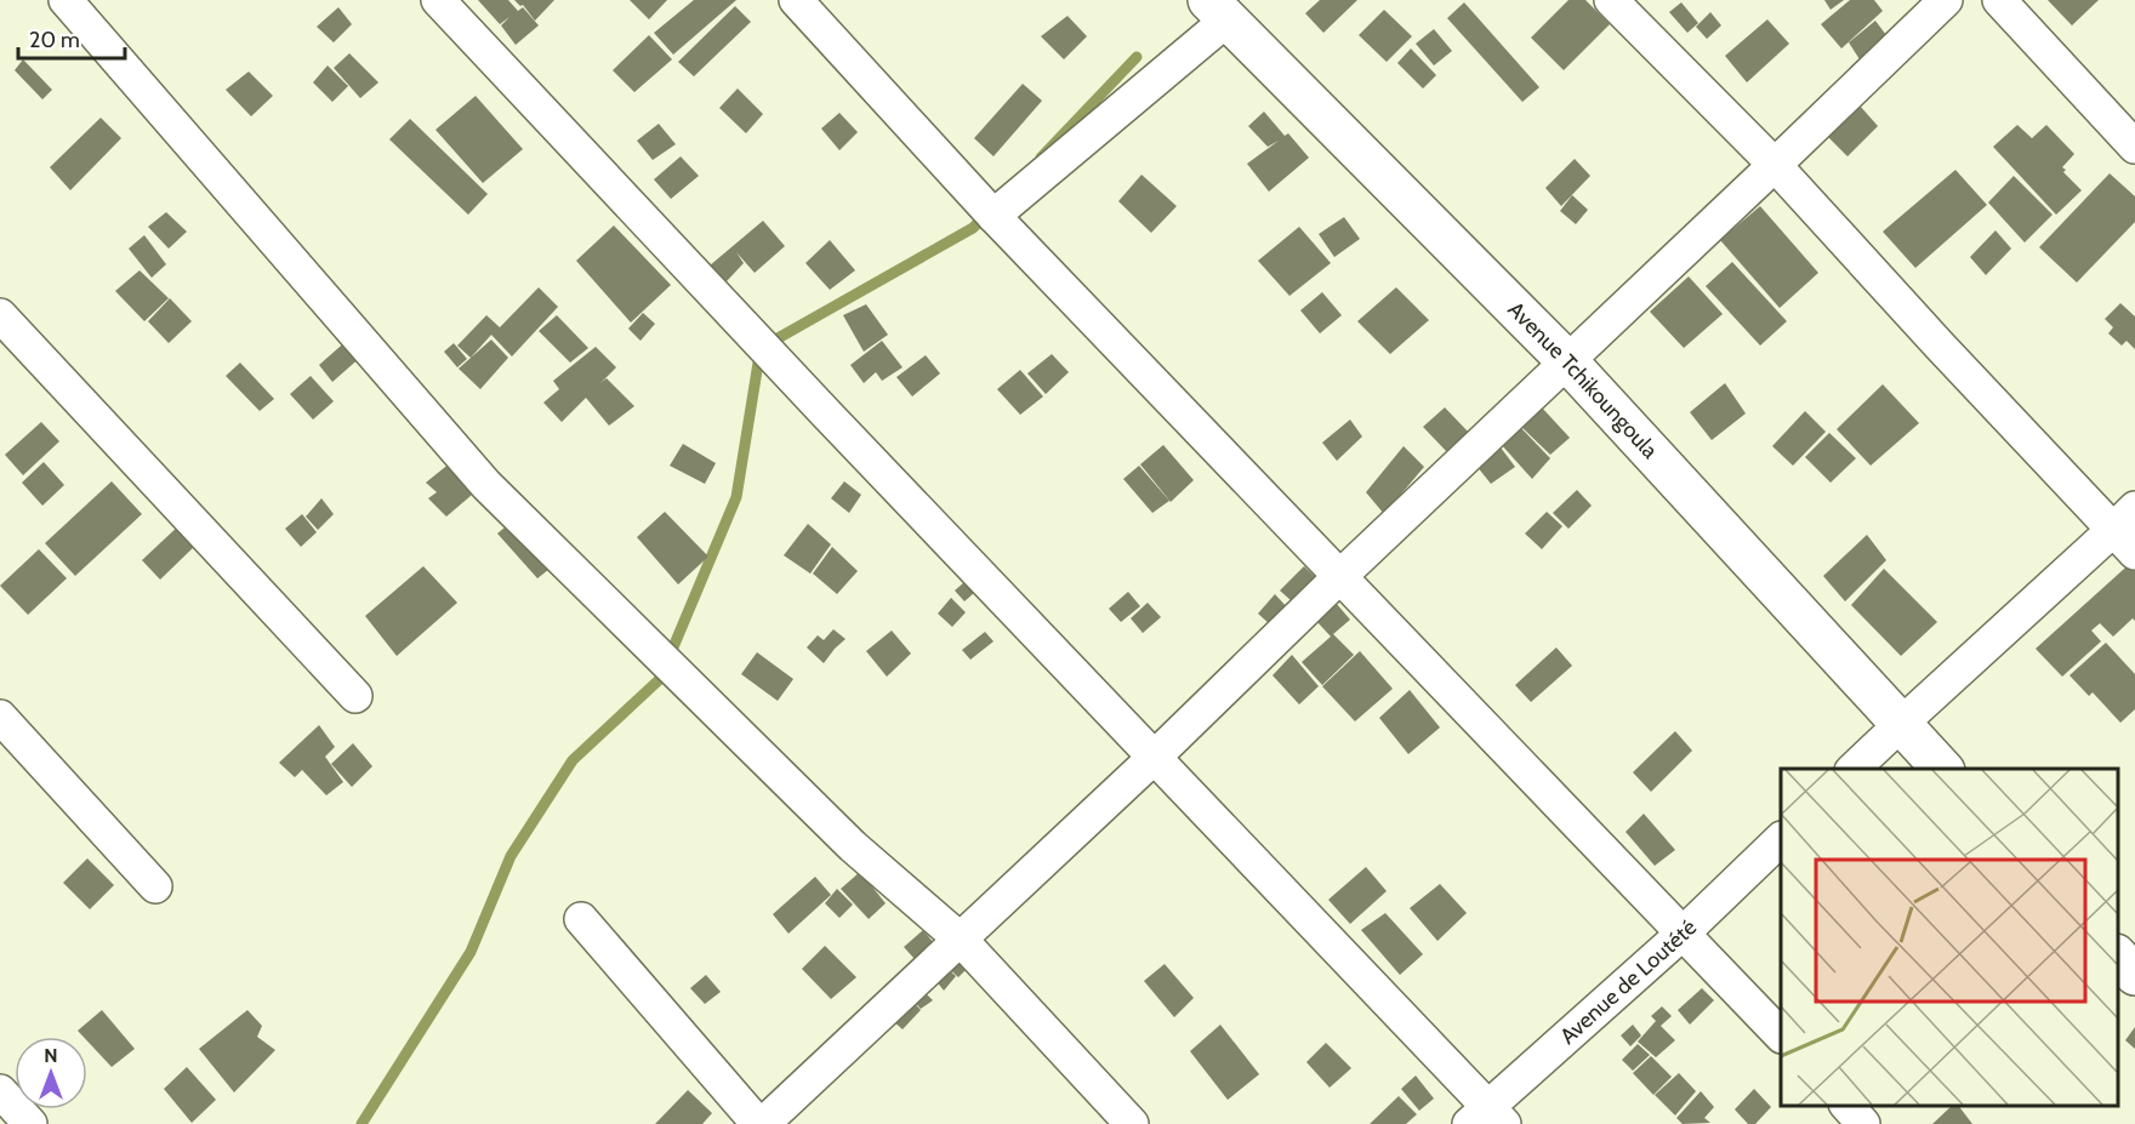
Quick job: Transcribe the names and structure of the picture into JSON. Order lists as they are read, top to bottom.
{
  "streets": {
    "street": ["Avenue Tchikoungoula", "Avenue de Loutété"]
  },
  "scale_bar": "20 m",
  "north": "top"
}
